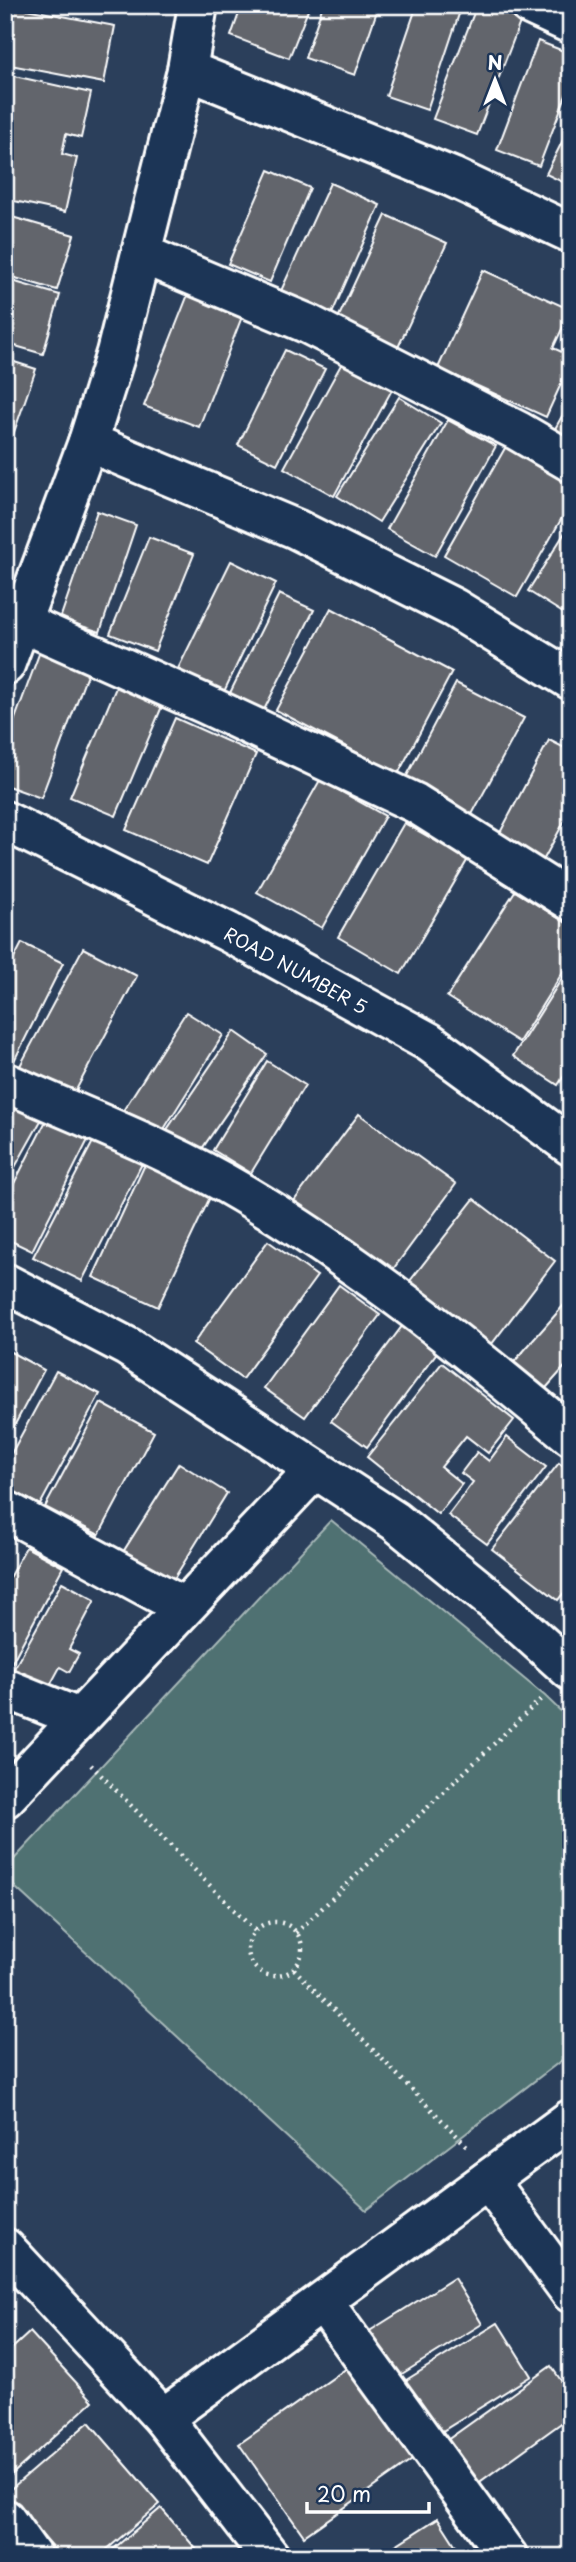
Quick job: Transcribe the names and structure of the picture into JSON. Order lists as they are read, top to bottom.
{
  "streets": {
    "street": ["ROAD NUMBER 5"]
  },
  "scale_bar": "20 m",
  "north": "top"
}
